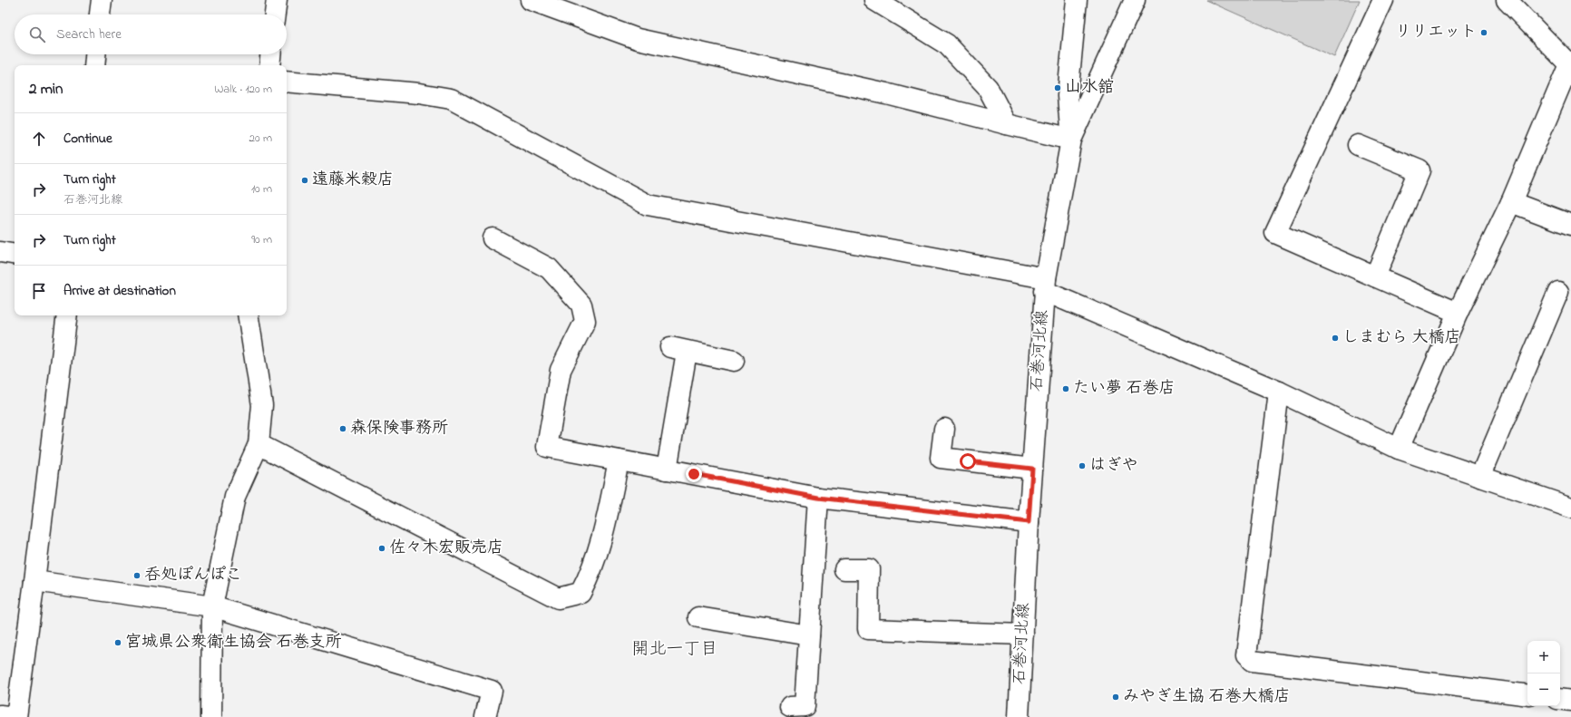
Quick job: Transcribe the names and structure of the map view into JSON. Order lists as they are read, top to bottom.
{
  "streets": {
    "street": ["石巻河北線"]
  },
  "districts": ["開北一丁目"],
  "places": [
    "リリエット",
    "山水舘",
    "遠藤米穀店",
    "しまむら 大橋店",
    "たい夢 石巻店",
    "森保険事務所",
    "はぎや",
    "佐々木宏販売店",
    "呑処ぽんぽこ",
    "宮城県公衆衛生協会 石巻支所",
    "みやぎ生協 石巻大橋店"
  ],
  "page": {
    "search": "Search here",
    "heading": ["2 min", "Walk · 120 m"],
    "list": [
      ["Continue", "20 m"],
      ["Turn right", "石巻河北線", "10 m"],
      ["Turn right", "90 m"],
      "Arrive at destination"
    ],
    "map_buttons": ["+", "−"]
  }
}
